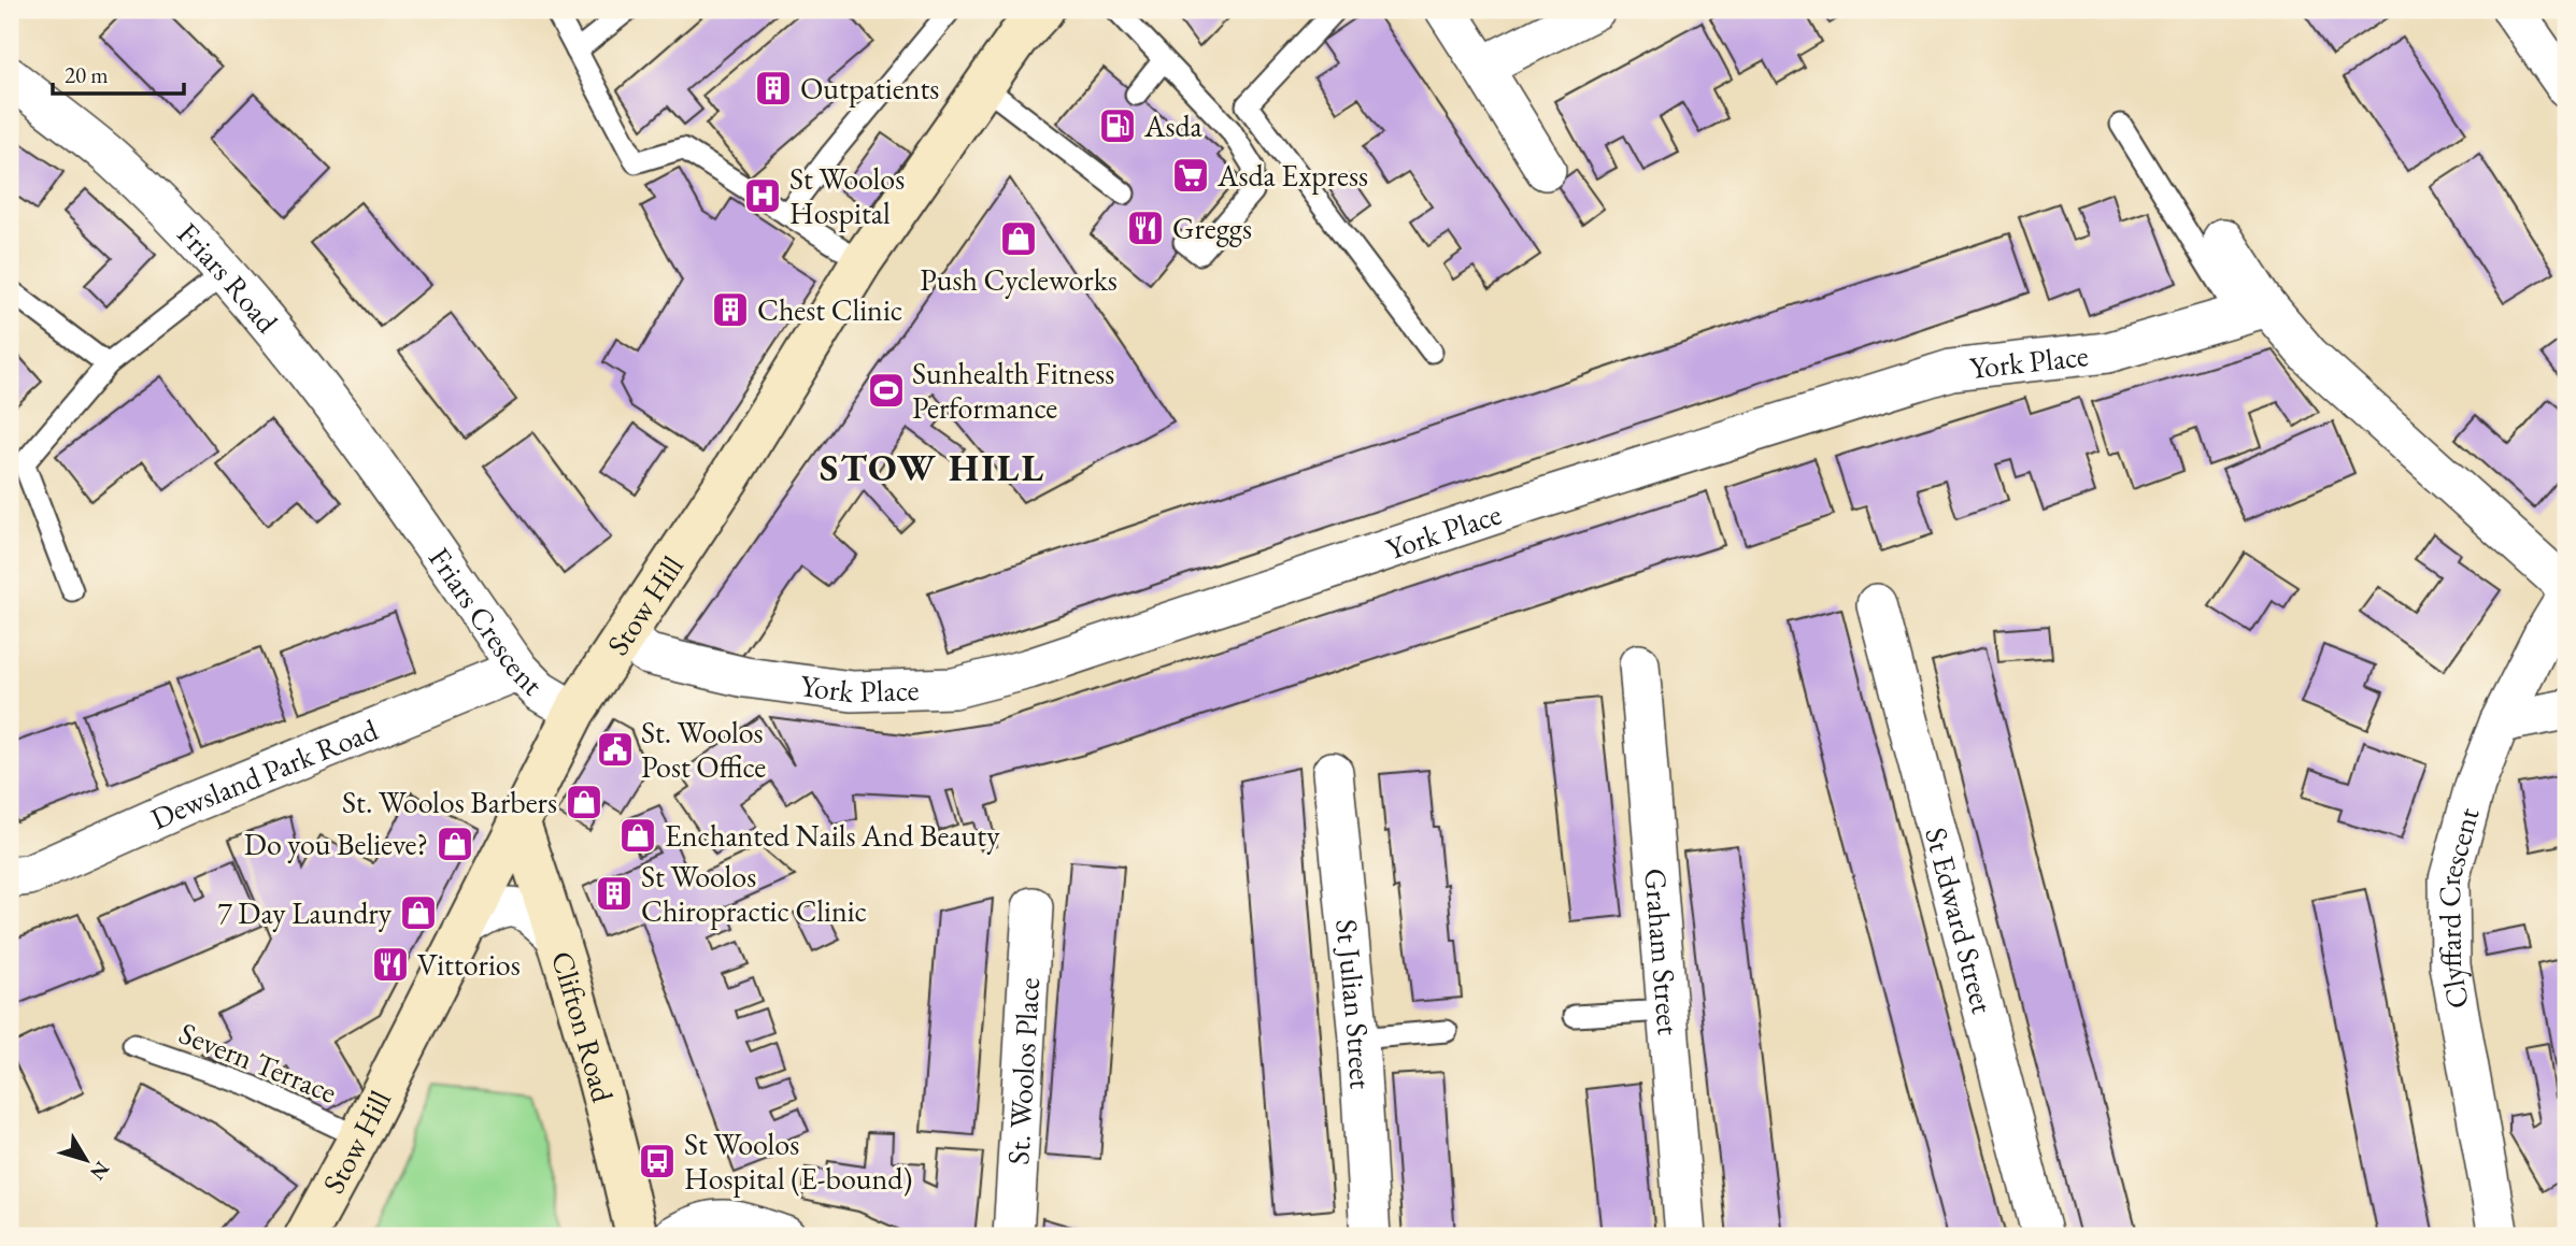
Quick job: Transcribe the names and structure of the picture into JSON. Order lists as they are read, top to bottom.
{
  "streets": {
    "street": [
      "Friars Road",
      "York Place",
      "Stow Hill",
      "Friars Crescent",
      "Dewsland Park Road",
      "Clyffard Crescent",
      "St Edward Street",
      "Graham Street",
      "St Julian Street",
      "Clifton Road",
      "St. Woolos Place"
    ],
    "lane": ["Severn Terrace"]
  },
  "crossings": [
    ["Friars Road", "Friars Crescent"],
    ["York Place", "Stow Hill"],
    ["Stow Hill", "Friars Crescent"],
    ["Stow Hill", "Clifton Road"],
    ["Stow Hill", "Severn Terrace"],
    ["Friars Crescent", "Dewsland Park Road"]
  ],
  "districts": ["STOW HILL"],
  "places": {
    "building": ["Outpatients", "Chest Clinic", "St Woolos Chiropractic Clinic"],
    "fuel station": ["Asda"],
    "supermarket": ["Asda Express"],
    "hospital": ["St Woolos Hospital"],
    "restaurant": ["Greggs", "Vittorios"],
    "shop": [
      "Push Cycleworks",
      "St. Woolos Barbers",
      "Enchanted Nails And Beauty",
      "Do you Believe?",
      "7 Day Laundry"
    ],
    "sports": ["Sunhealth Fitness Performance"],
    "public building": ["St. Woolos Post Office"],
    "bus stop": ["St Woolos Hospital (E-bound)"]
  },
  "scale_bar": "20 m",
  "north": "bottom right"
}
